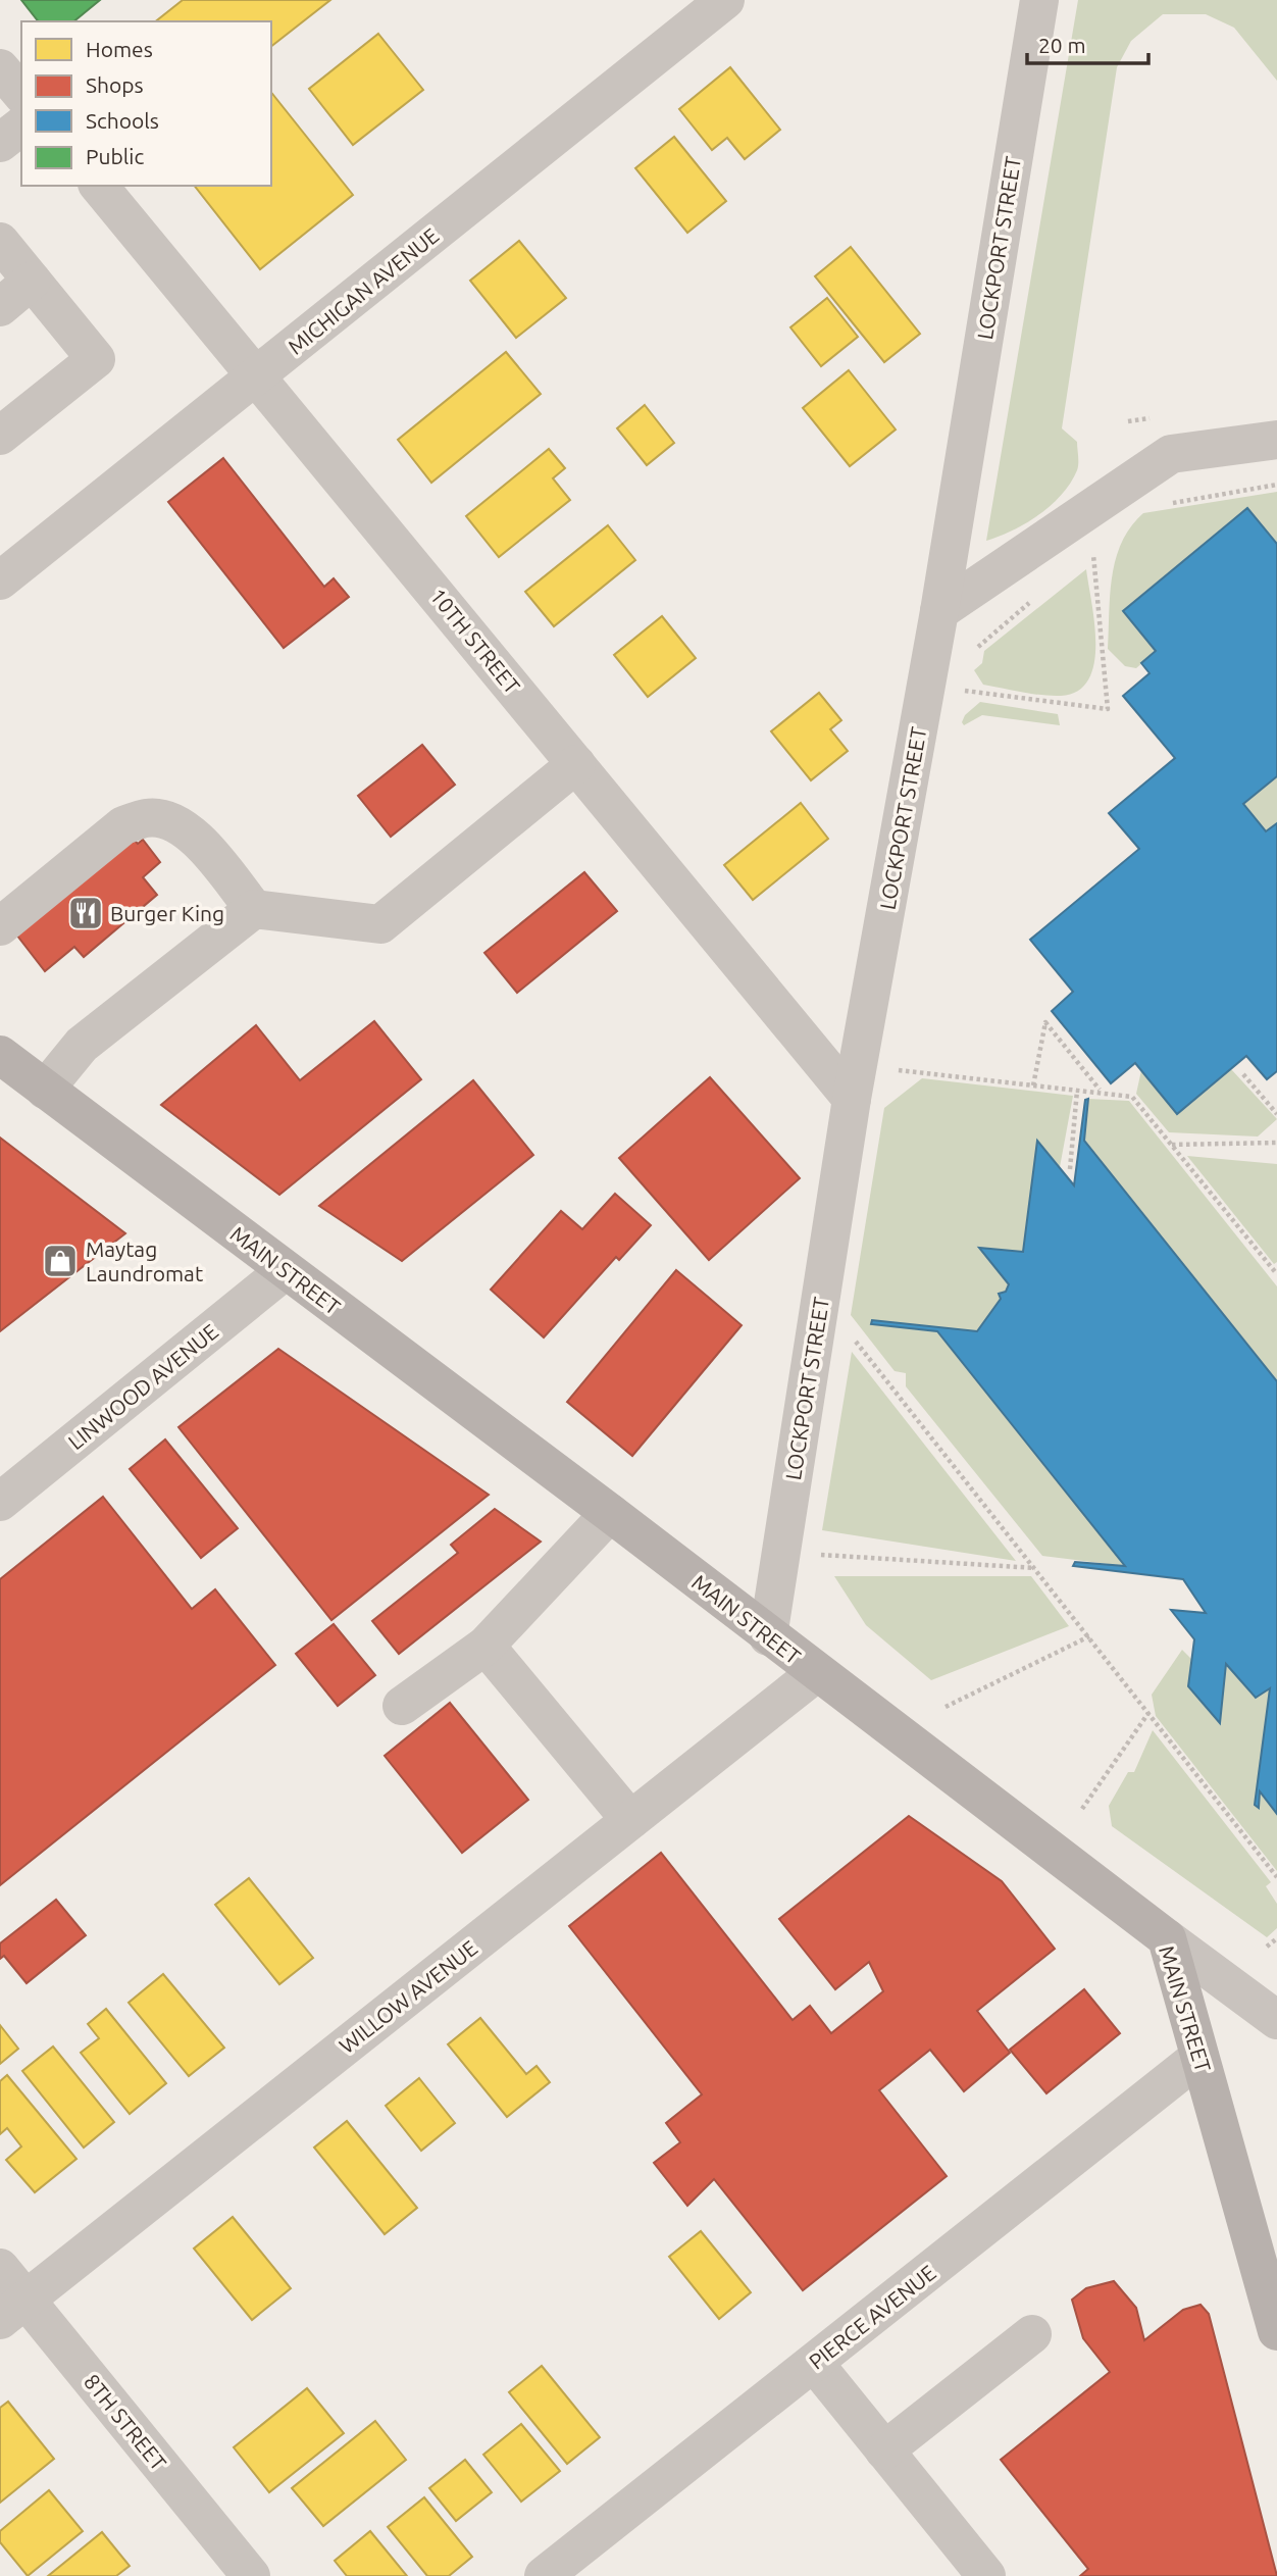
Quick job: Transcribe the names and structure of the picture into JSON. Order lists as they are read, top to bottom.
{
  "streets": {
    "main road": ["MAIN STREET"],
    "street": [
      "LOCKPORT STREET",
      "MICHIGAN AVENUE",
      "10TH STREET",
      "LINWOOD AVENUE",
      "WILLOW AVENUE",
      "PIERCE AVENUE",
      "8TH STREET"
    ]
  },
  "crossings": [
    ["LOCKPORT STREET", "10TH STREET"],
    ["LOCKPORT STREET", "MAIN STREET"],
    ["MICHIGAN AVENUE", "10TH STREET"],
    ["MAIN STREET", "LINWOOD AVENUE"],
    ["MAIN STREET", "WILLOW AVENUE"],
    ["MAIN STREET", "PIERCE AVENUE"],
    ["WILLOW AVENUE", "8TH STREET"]
  ],
  "places": {
    "restaurant": ["Burger King"],
    "shop": ["Maytag Laundromat"]
  },
  "legend": [
    "Homes",
    "Shops",
    "Schools",
    "Public"
  ],
  "scale_bar": "20 m"
}
